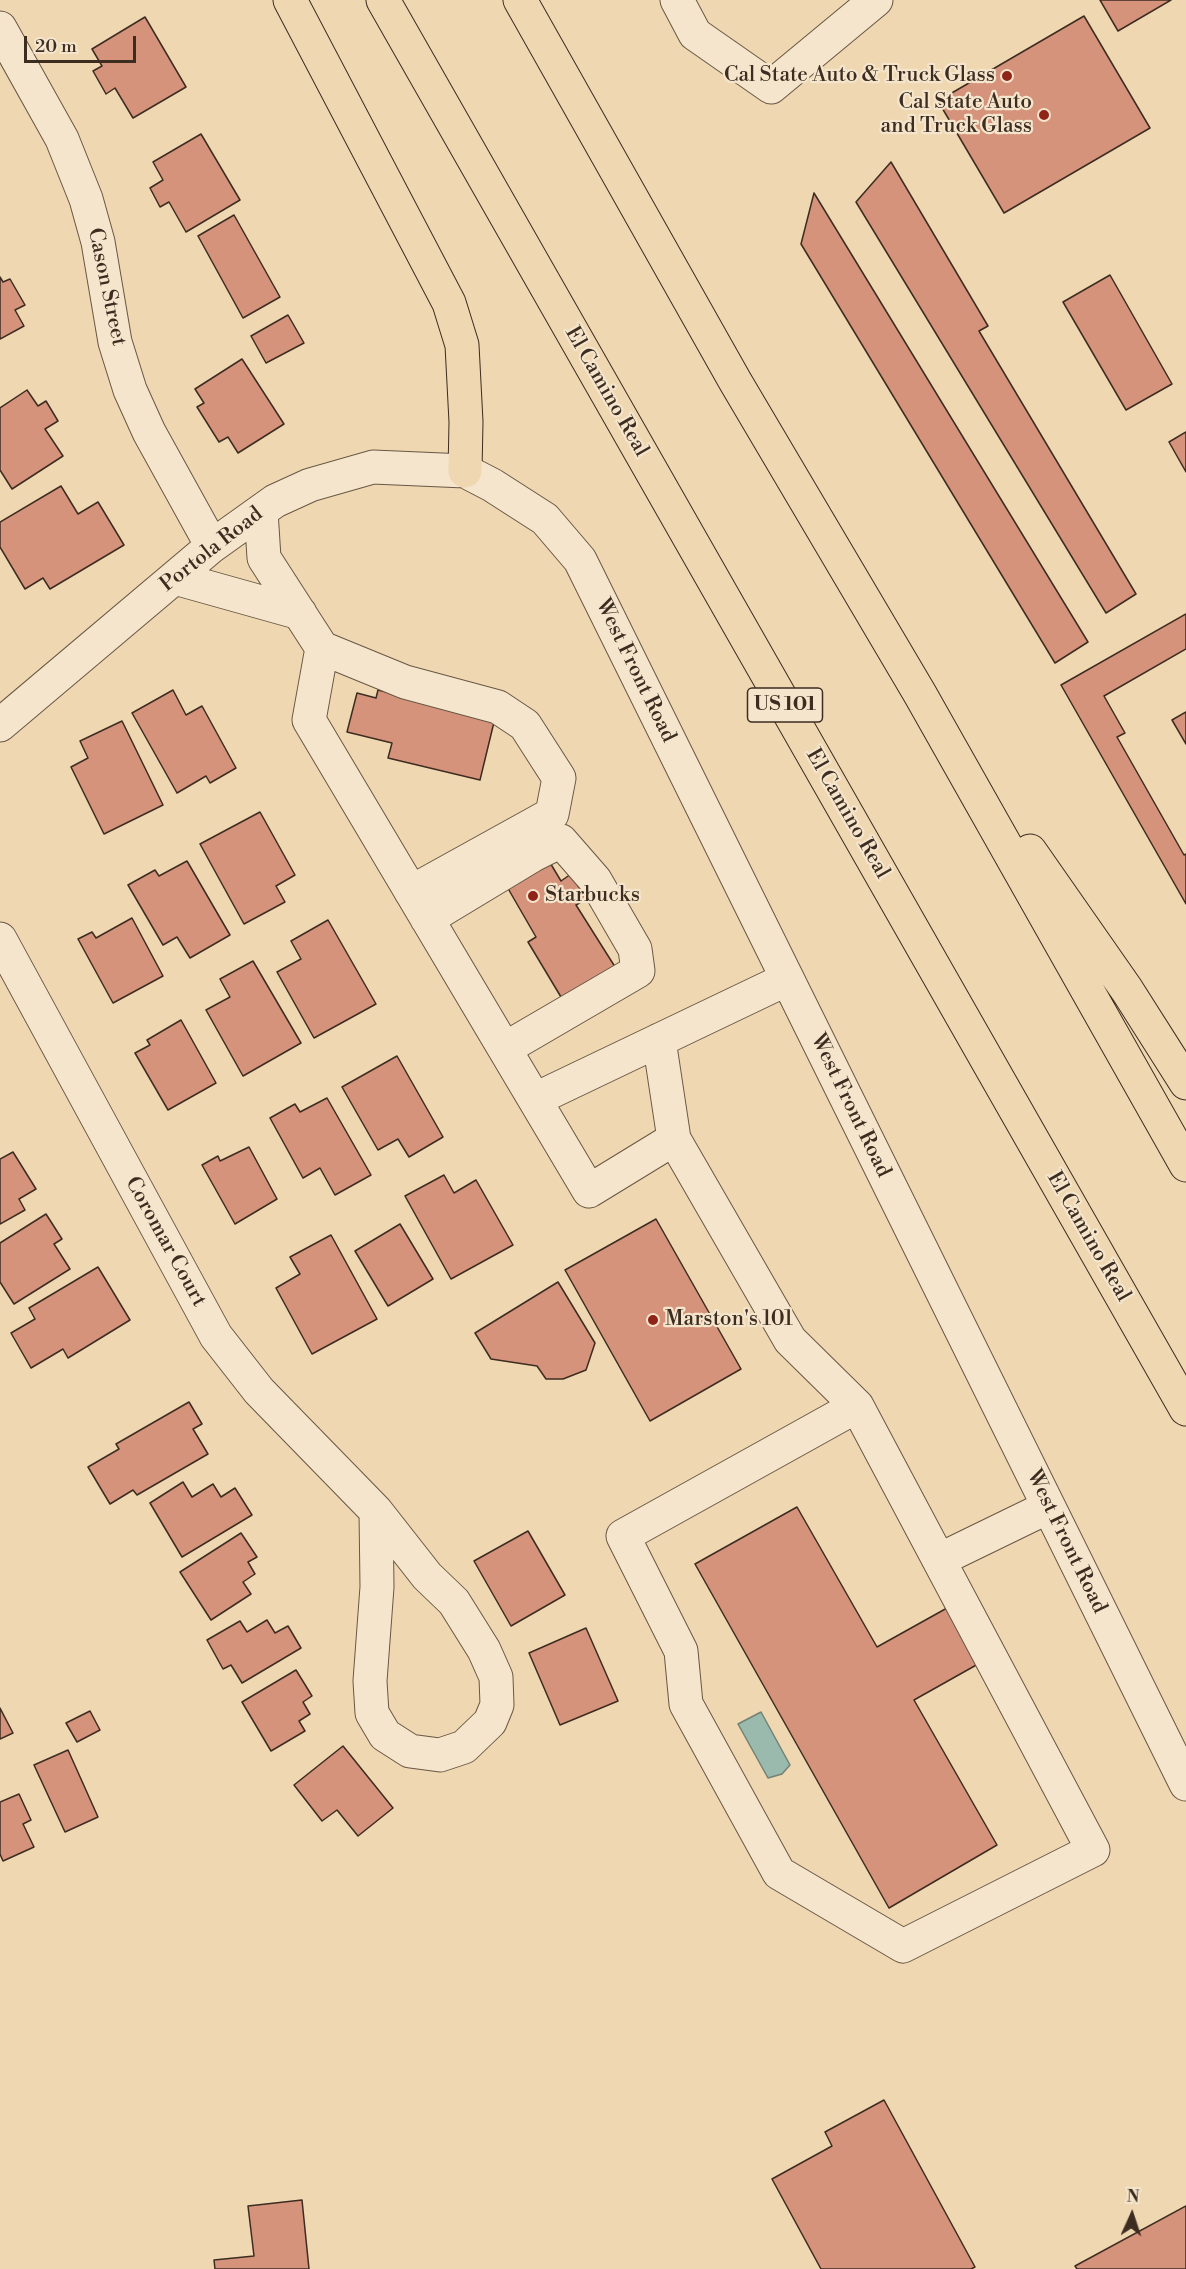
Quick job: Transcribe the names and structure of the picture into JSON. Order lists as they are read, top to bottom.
{
  "streets": {
    "highway": ["El Camino Real", "US 101"],
    "street": [
      "Cason Street",
      "Portola Road",
      "West Front Road",
      "Coromar Court"
    ]
  },
  "crossings": [
    ["Cason Street", "Portola Road"],
    ["Portola Road", "West Front Road"]
  ],
  "places": [
    "Cal State Auto & Truck Glass",
    "Cal State Auto and Truck Glass",
    "Starbucks",
    "Marston's 101"
  ],
  "scale_bar": "20 m",
  "north": "top"
}
